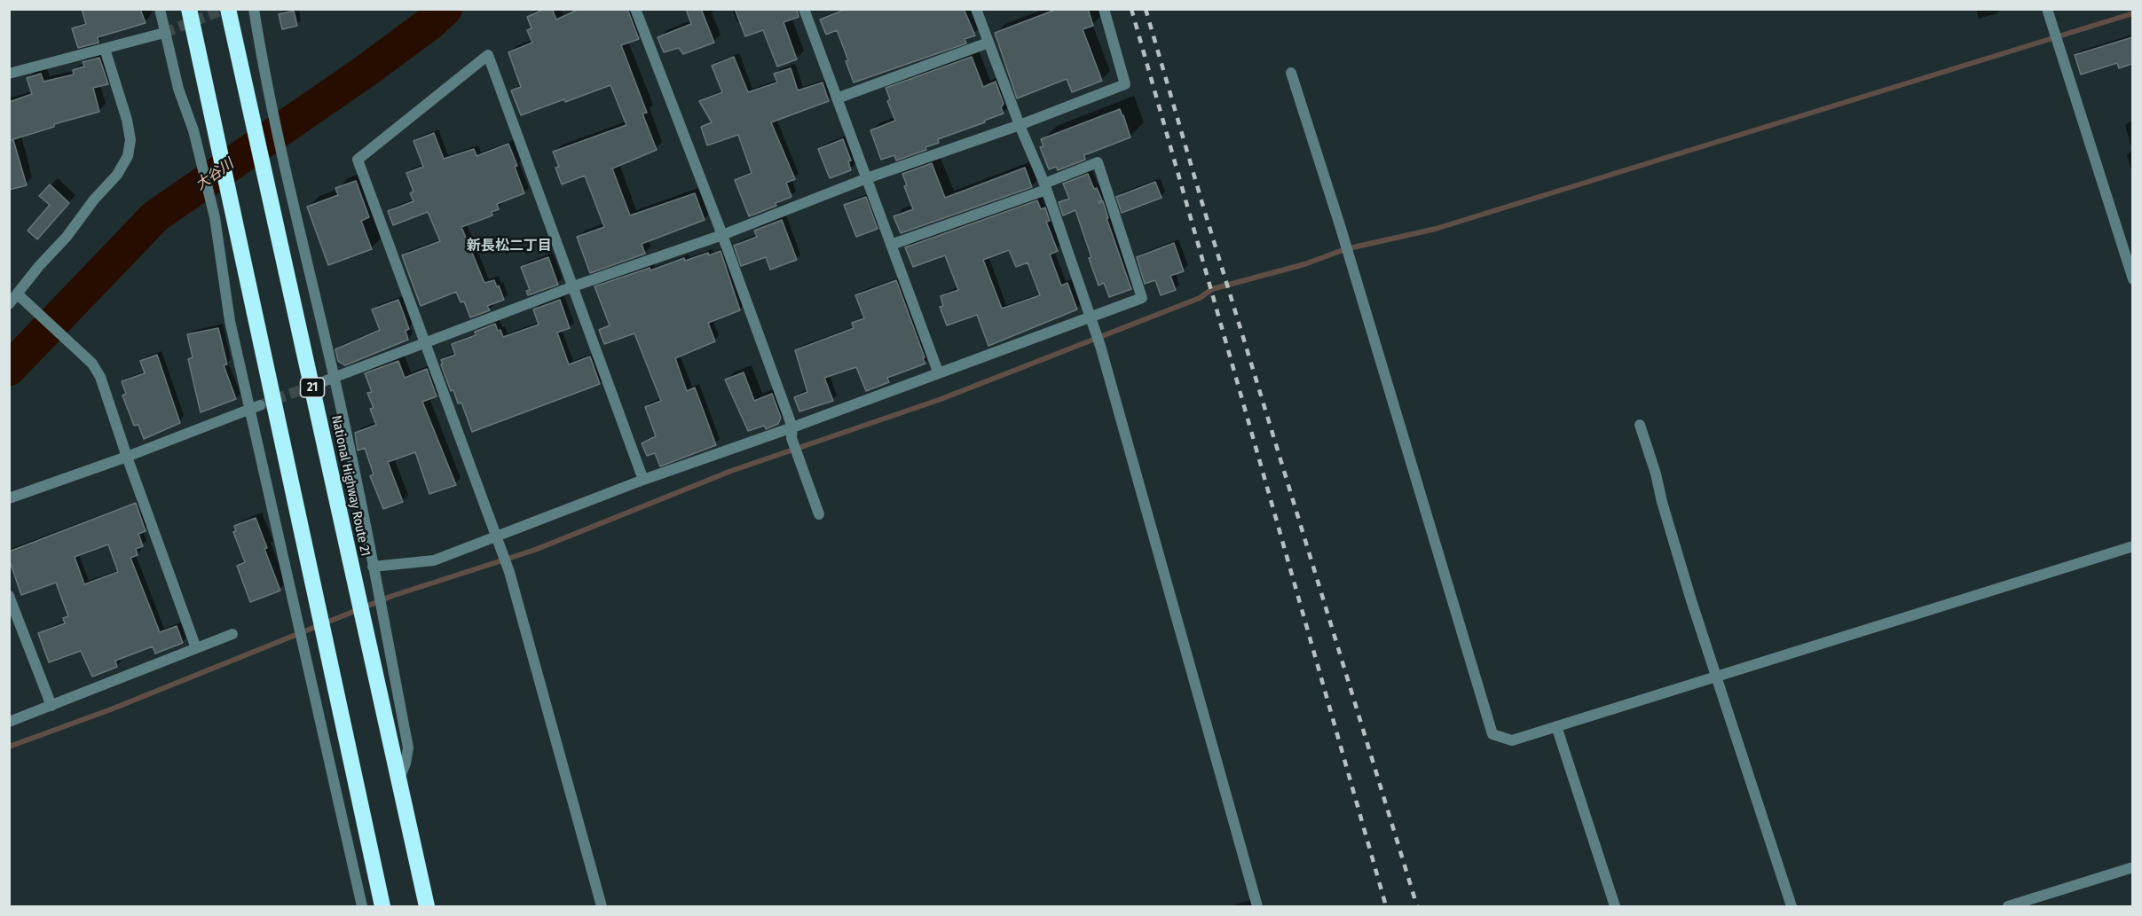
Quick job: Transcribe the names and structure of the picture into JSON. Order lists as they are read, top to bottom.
{
  "streets": {
    "highway": ["21", "National Highway Route 21"]
  },
  "districts": ["新長松二丁目"],
  "water": ["大谷川"]
}
